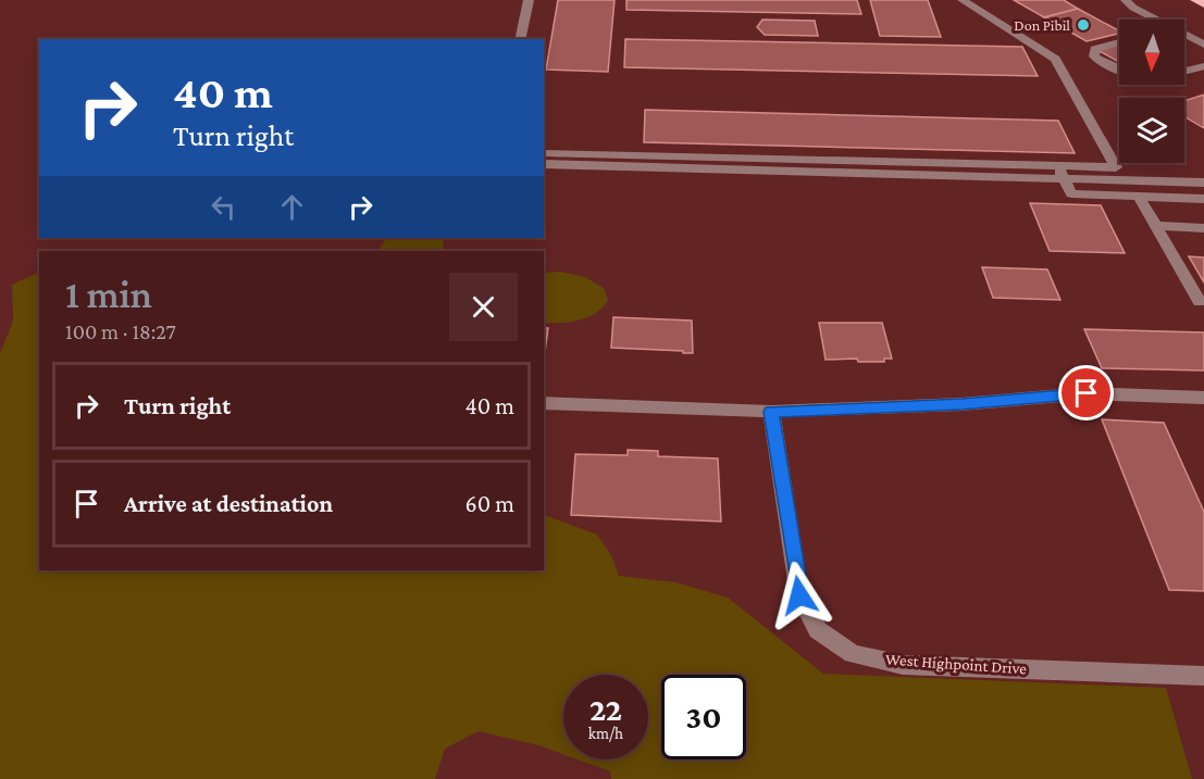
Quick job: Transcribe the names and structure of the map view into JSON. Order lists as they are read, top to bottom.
{
  "streets": {
    "street": ["West Highpoint Drive"]
  },
  "places": ["Don Pibil"],
  "north": "bottom",
  "page": {
    "turn": ["40 m", "Turn right"],
    "heading": ["1 min", "100 m · 18:27"],
    "list": [
      {
        "name": "Turn right",
        "value": "40 m"
      },
      {
        "name": "Arrive at destination",
        "value": "60 m"
      }
    ],
    "speed": "22 km/h",
    "limit": "30"
  }
}
